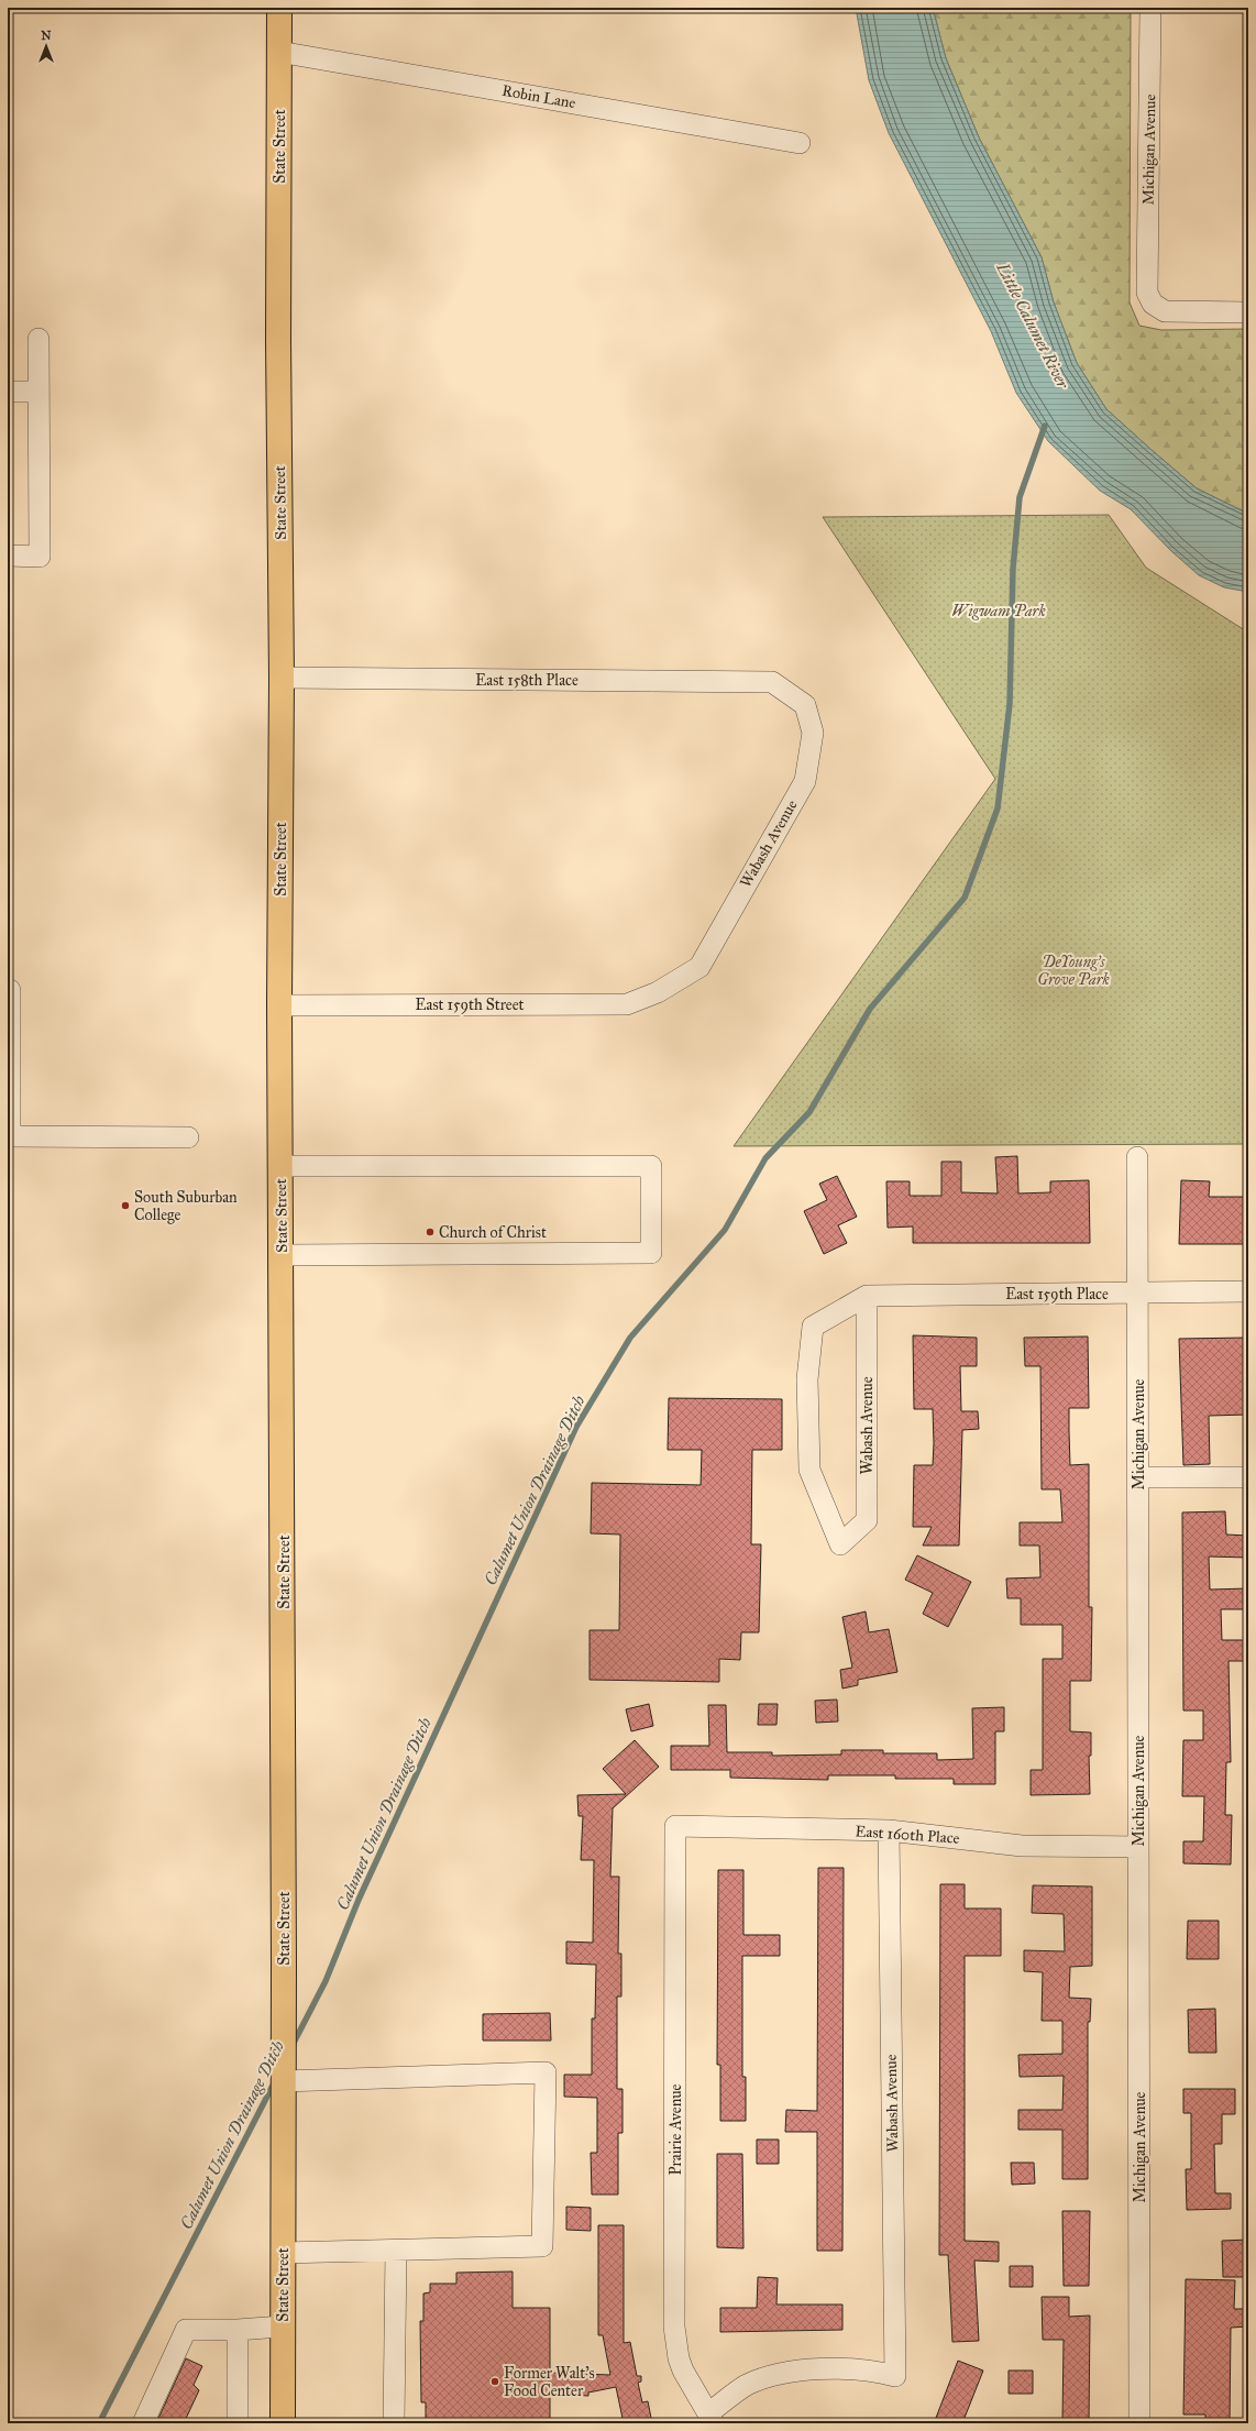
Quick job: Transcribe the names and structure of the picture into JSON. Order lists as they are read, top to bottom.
{
  "streets": {
    "main road": ["State Street"],
    "street": [
      "Robin Lane",
      "Michigan Avenue",
      "East 158th Place",
      "Wabash Avenue",
      "East 159th Street",
      "East 159th Place",
      "East 160th Place",
      "Prairie Avenue"
    ]
  },
  "crossings": [
    ["Robin Lane", "State Street"],
    ["State Street", "East 158th Place"],
    ["State Street", "East 159th Street"],
    ["Michigan Avenue", "East 159th Place"],
    ["Michigan Avenue", "East 160th Place"],
    ["East 158th Place", "Wabash Avenue"],
    ["Wabash Avenue", "East 159th Street"],
    ["Wabash Avenue", "East 159th Place"],
    ["Wabash Avenue", "East 160th Place"],
    ["Wabash Avenue", "Prairie Avenue"],
    ["East 160th Place", "Prairie Avenue"]
  ],
  "water": ["Little Calumet River", "Calumet Union Drainage Ditch"],
  "parks": ["Wigwam Park", "DeYoung's Grove Park"],
  "places": ["South Suburban College", "Church of Christ", "Former Walt's Food Center"],
  "north": "top"
}
